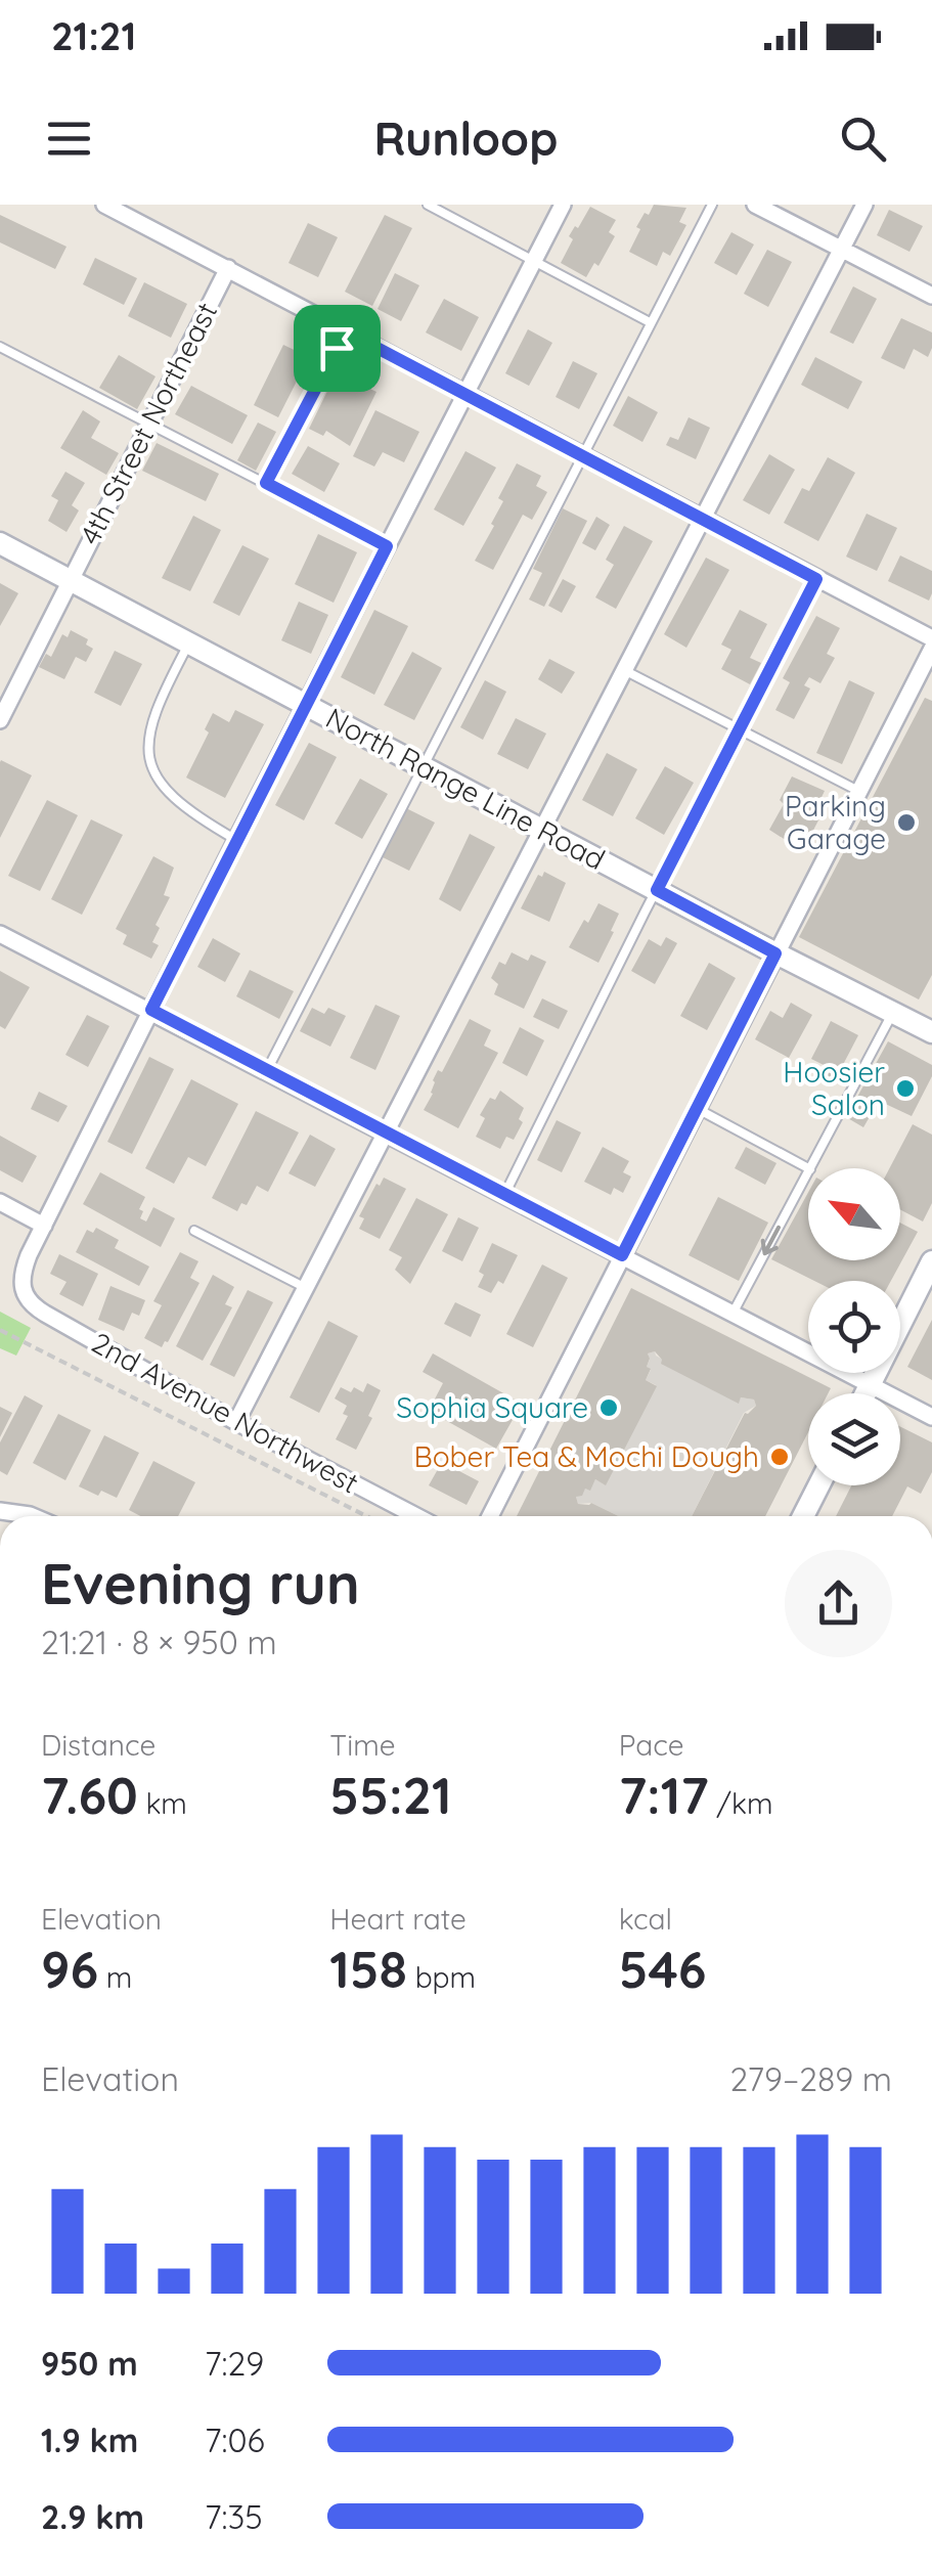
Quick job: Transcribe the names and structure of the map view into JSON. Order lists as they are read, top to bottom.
{
  "streets": {
    "main road": ["North Range Line Road"],
    "street": ["4th Street Northeast", "2nd Avenue Northwest"]
  },
  "crossings": [
    ["4th Street Northeast", "North Range Line Road"]
  ],
  "places": [
    "Parking Garage",
    "Hoosier Salon",
    "Sophia Square",
    "Bober Tea & Mochi Dough"
  ],
  "north": "top left",
  "page": {
    "status": "21:21",
    "header": "Runloop",
    "heading": ["Evening run", "21:21 · 8 × 950 m"],
    "stats": [
      ["Distance", "7.60 km"],
      ["Time", "55:21"],
      ["Pace", "7:17 /km"],
      ["Elevation", "96 m"],
      ["Heart rate", "158 bpm"],
      ["kcal", "546"]
    ],
    "chart": ["Elevation", "279–289 m"],
    "list": [
      {
        "name": "950 m",
        "note": "7:29"
      },
      {
        "name": "1.9 km",
        "note": "7:06"
      },
      {
        "name": "2.9 km",
        "note": "7:35"
      }
    ]
  }
}
